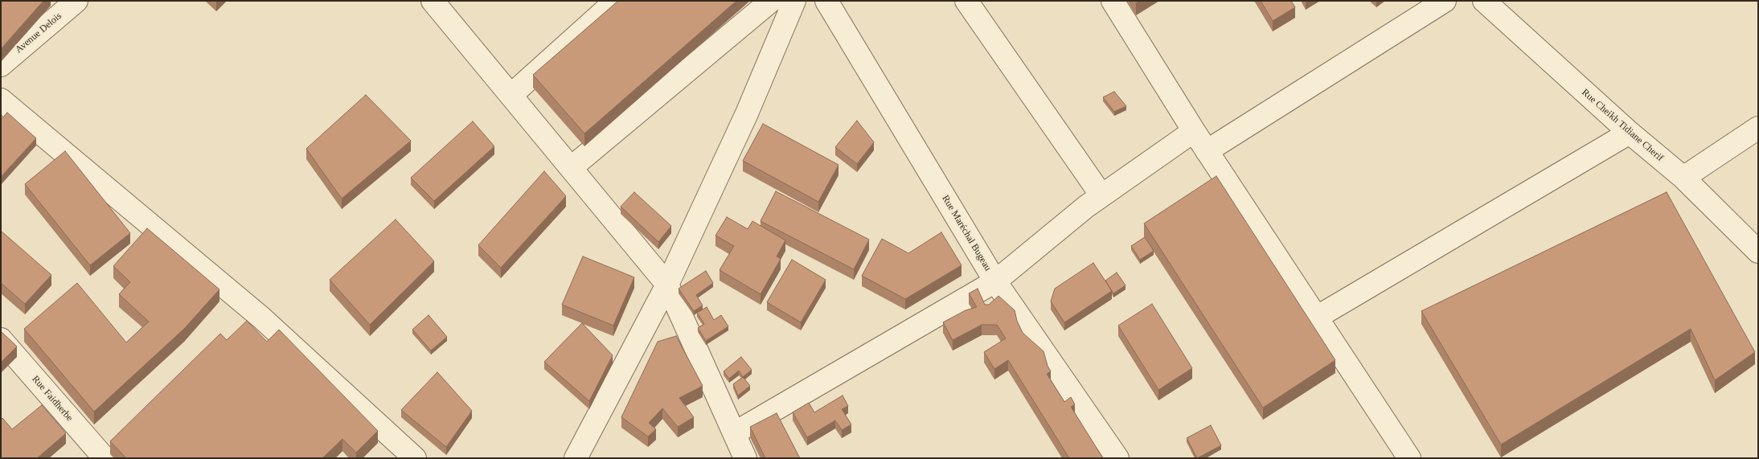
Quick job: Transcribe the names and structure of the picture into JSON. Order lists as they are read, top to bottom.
{
  "streets": {
    "street": [
      "Avenue Delois",
      "Rue Cheikh Tidiane Cherif",
      "Rue Maréchal Bugeau",
      "Rue Faidherbe"
    ]
  }
}
